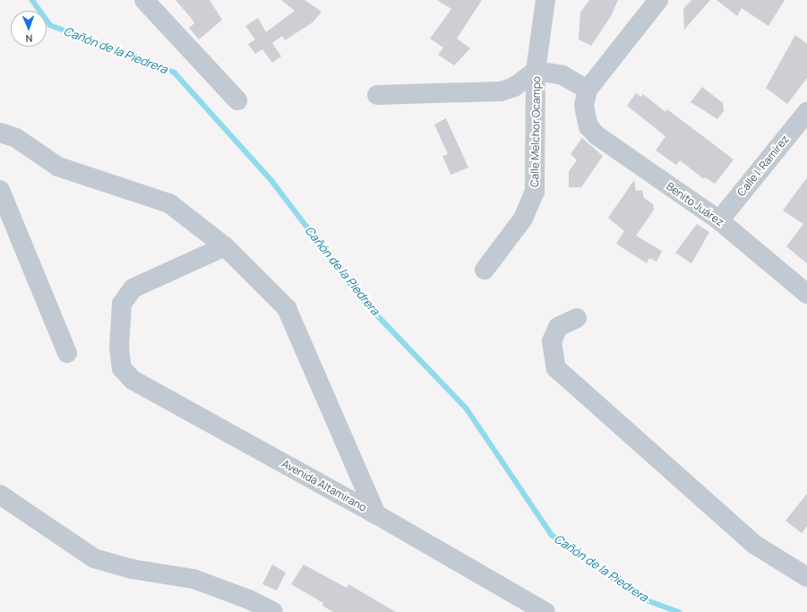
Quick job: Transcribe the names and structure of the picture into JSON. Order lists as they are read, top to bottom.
{
  "streets": {
    "street": [
      "Calle Melchor Ocampo",
      "Calle I. Ramírez",
      "Benito Juárez",
      "Avenida Altamirano"
    ]
  },
  "crossings": [
    ["Calle I. Ramírez", "Benito Juárez"]
  ],
  "water": ["Cañón de la Piedrera"],
  "north": "bottom"
}
